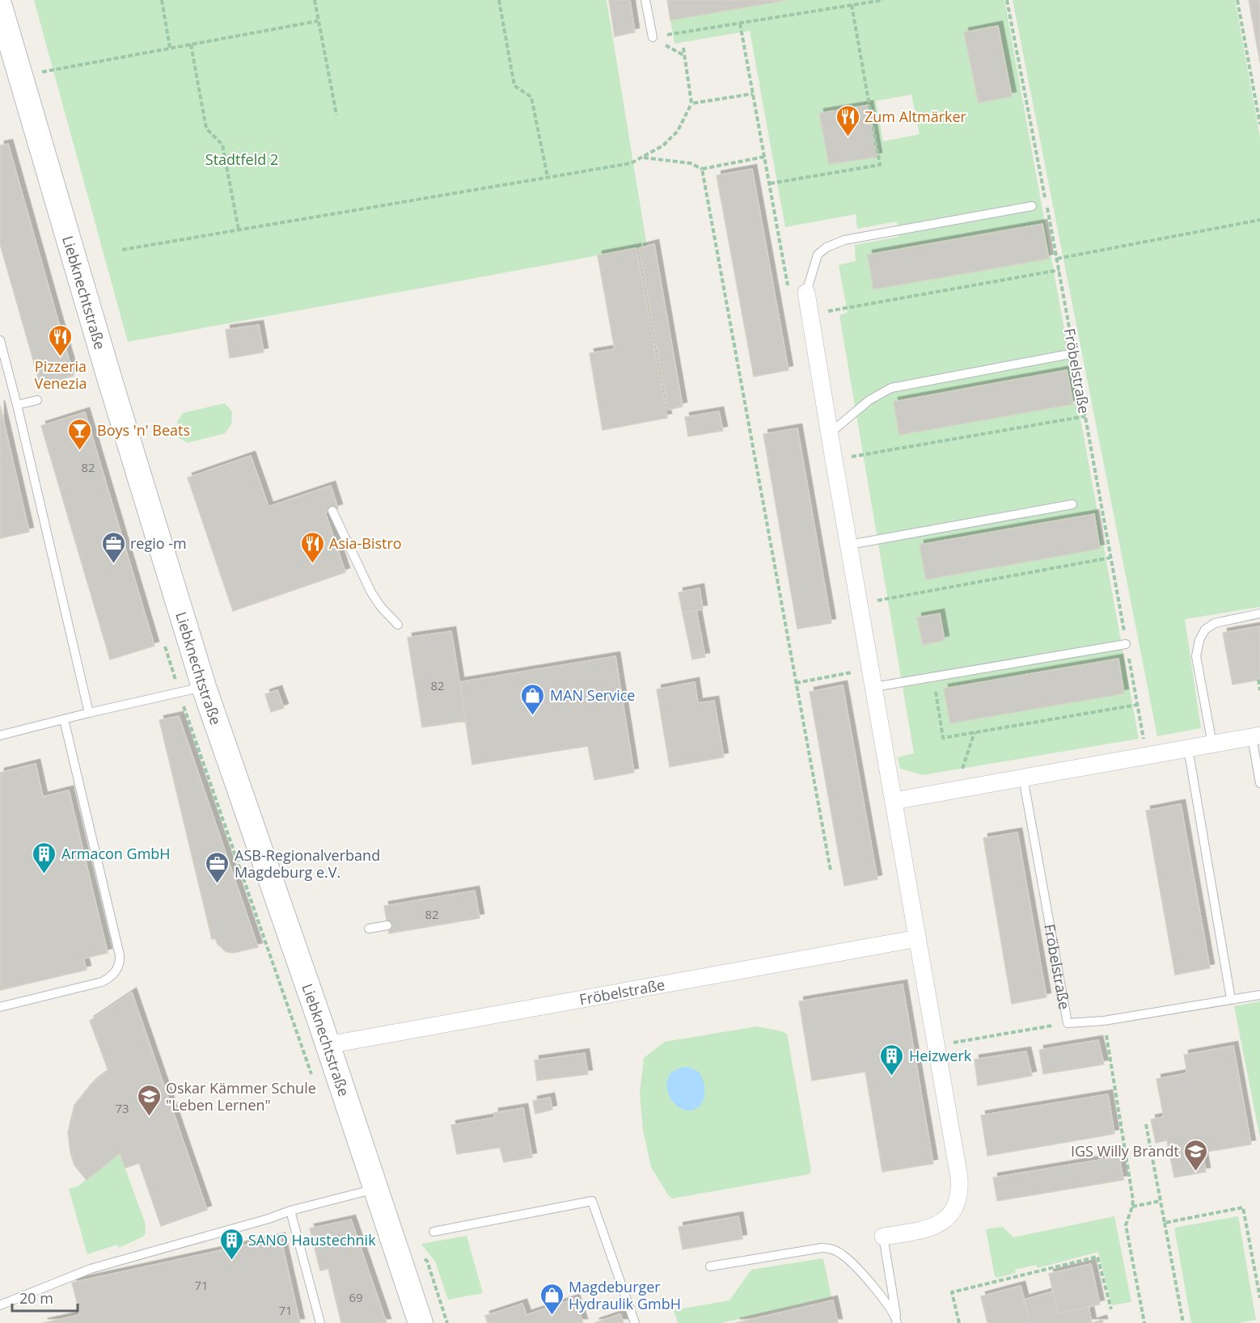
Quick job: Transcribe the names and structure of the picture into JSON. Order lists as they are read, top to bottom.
{
  "streets": {
    "street": ["Liebknechtstraße", "Fröbelstraße"]
  },
  "crossings": [
    ["Liebknechtstraße", "Fröbelstraße"]
  ],
  "parks": ["Stadtfeld 2"],
  "places": {
    "restaurant": ["Zum Altmärker", "Pizzeria Venezia", "Asia-Bistro"],
    "bar": ["Boys 'n' Beats"],
    "office": ["regio -m", "ASB-Regionalverband Magdeburg e.V."],
    "shop": ["MAN Service", "Magdeburger Hydraulik GmbH"],
    "building": ["Armacon GmbH", "Heizwerk", "SANO Haustechnik"],
    "school or university": ["Oskar Kämmer Schule \"Leben Lernen\"", "IGS Willy Brandt"]
  },
  "house_numbers": [
    "82",
    "82",
    "82",
    "73",
    "71",
    "69",
    "71"
  ],
  "scale_bar": "20 m"
}
